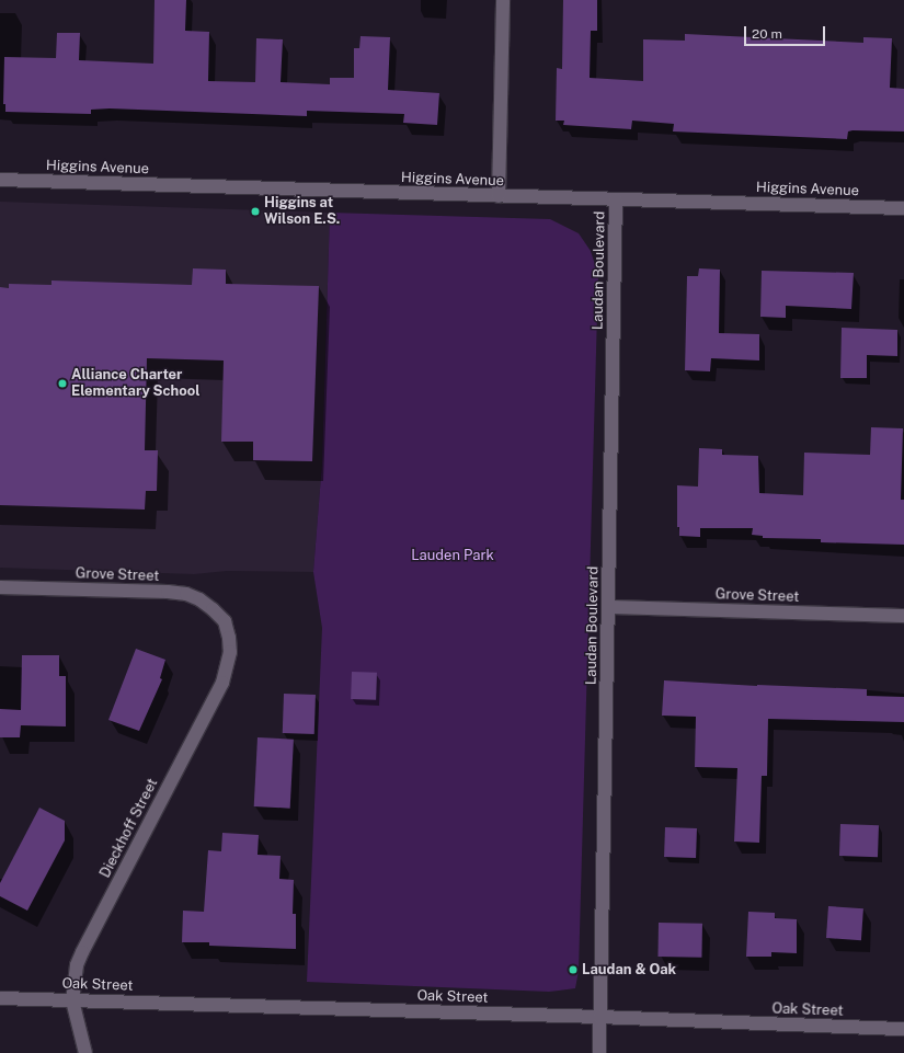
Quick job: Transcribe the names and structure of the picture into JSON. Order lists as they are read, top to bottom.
{
  "streets": {
    "street": [
      "Higgins Avenue",
      "Laudan Boulevard",
      "Grove Street",
      "Dieckhoff Street",
      "Oak Street"
    ]
  },
  "crossings": [
    ["Higgins Avenue", "Laudan Boulevard"],
    ["Laudan Boulevard", "Grove Street"],
    ["Laudan Boulevard", "Oak Street"],
    ["Grove Street", "Dieckhoff Street"],
    ["Dieckhoff Street", "Oak Street"]
  ],
  "parks": ["Lauden Park"],
  "places": ["Higgins at Wilson E.S.", "Alliance Charter Elementary School", "Laudan & Oak"],
  "scale_bar": "20 m"
}
